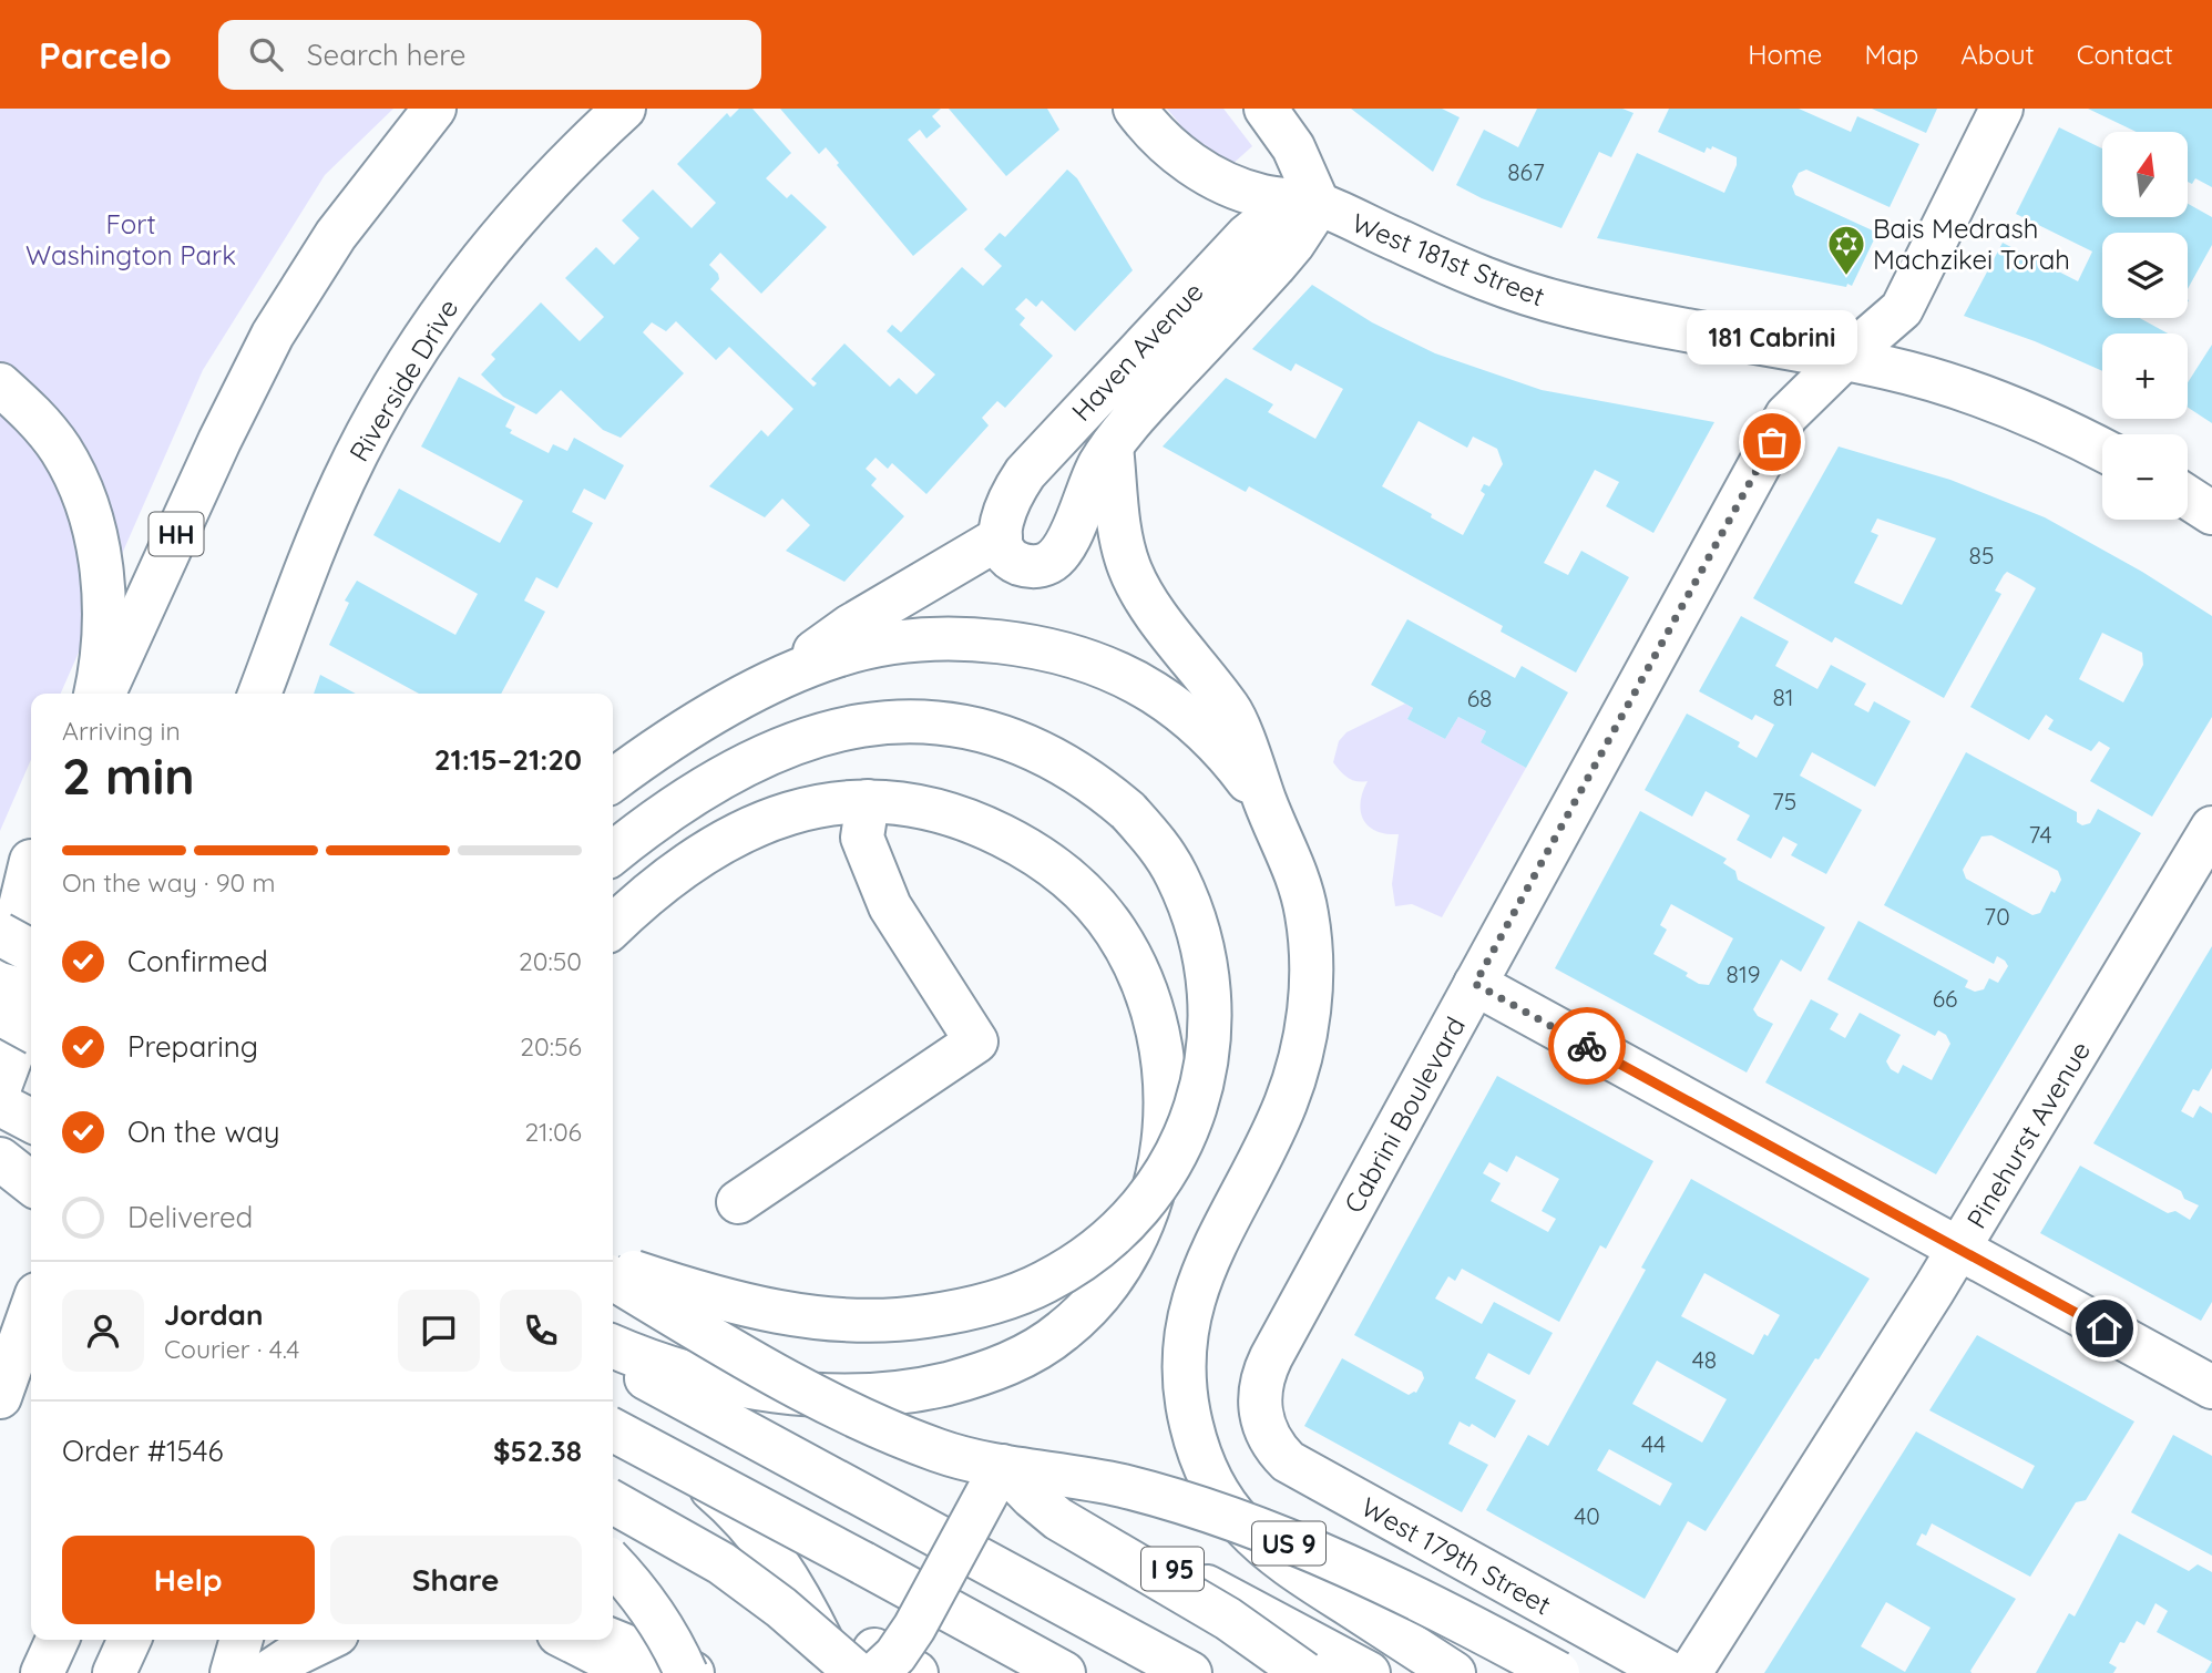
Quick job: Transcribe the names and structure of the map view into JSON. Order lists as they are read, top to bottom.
{
  "streets": {
    "main road": [
      "West 181st Street",
      "Haven Avenue",
      "Riverside Drive",
      "HH",
      "Cabrini Boulevard",
      "Pinehurst Avenue",
      "US 9",
      "West 179th Street",
      "I 95"
    ]
  },
  "crossings": [
    ["West 181st Street", "Haven Avenue"],
    ["West 181st Street", "Cabrini Boulevard"],
    ["Cabrini Boulevard", "West 179th Street"],
    ["US 9", "I 95"]
  ],
  "parks": ["Fort Washington Park"],
  "places": {
    "synagogue": ["Bais Medrash Machzikei Torah"],
    "other": ["181 Cabrini"]
  },
  "house_numbers": [
    "867",
    "85",
    "81",
    "68",
    "75",
    "74",
    "70",
    "819",
    "66",
    "48",
    "44",
    "40"
  ],
  "north": "top",
  "page": {
    "header": "Parcelo",
    "search": "Search here",
    "nav": [
      "Home",
      "Map",
      "About",
      "Contact"
    ],
    "map_buttons": ["+", "−"],
    "bubble": "181 Cabrini",
    "heading": ["2 min", "Arriving in", "21:15–21:20"],
    "panel": [
      "Jordan",
      "Courier · 4.4",
      "Order #1546",
      "$52.38"
    ],
    "bar": "On the way · 90 m",
    "list": [
      ["Confirmed", "20:50"],
      ["Preparing", "20:56"],
      ["On the way", "21:06"],
      "Delivered"
    ],
    "buttons": ["Help", "Share"]
  }
}
